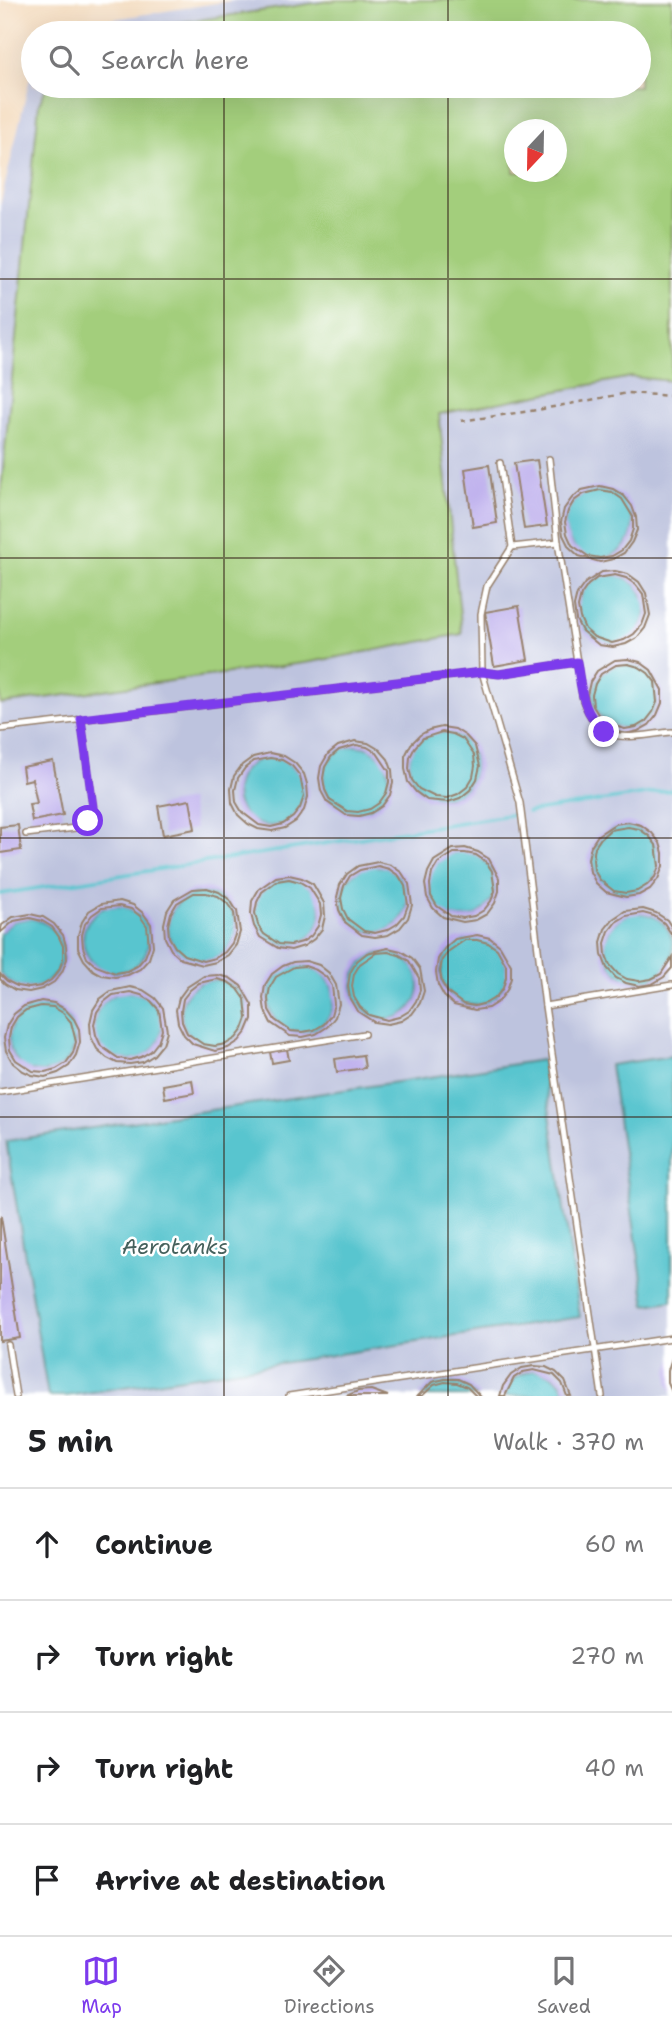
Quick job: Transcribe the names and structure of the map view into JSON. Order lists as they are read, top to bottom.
{
  "water": ["Aerotanks"],
  "north": "bottom",
  "page": {
    "search": "Search here",
    "heading": ["5 min", "Walk · 370 m"],
    "list": [
      ["Continue", "60 m"],
      ["Turn right", "270 m"],
      ["Turn right", "40 m"],
      "Arrive at destination"
    ],
    "nav": ["Map", "Directions", "Saved"]
  }
}
